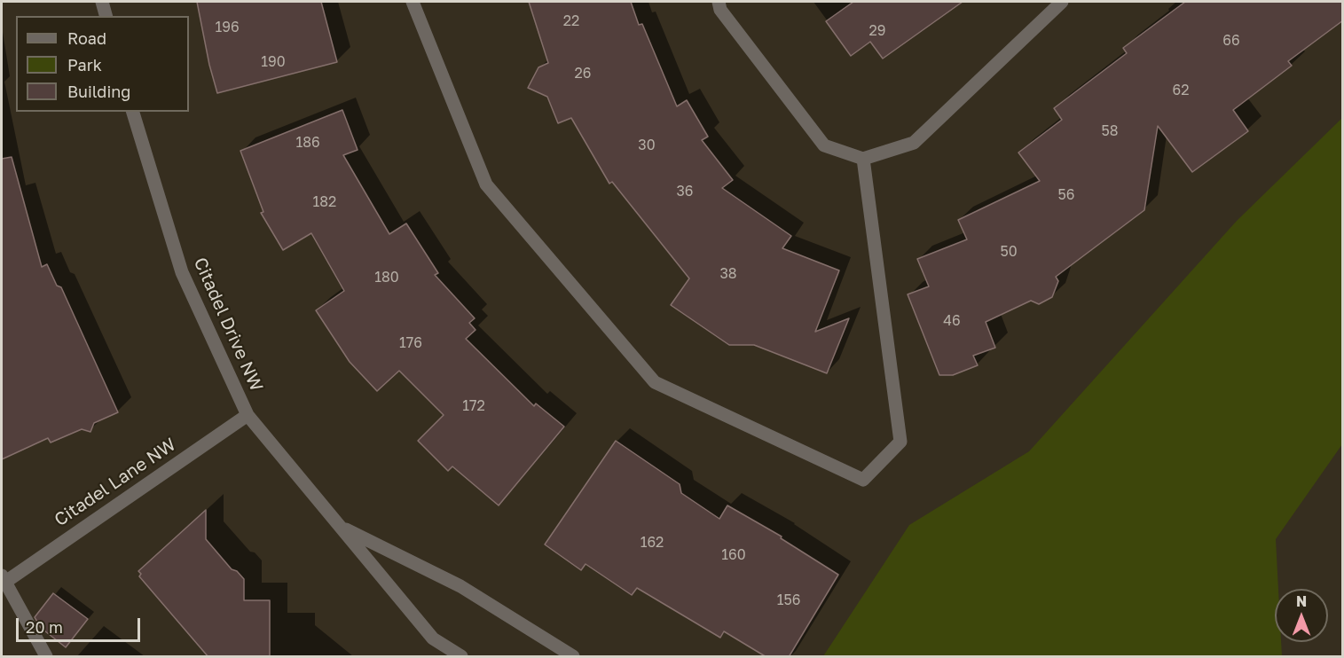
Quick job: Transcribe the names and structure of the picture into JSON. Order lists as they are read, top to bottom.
{
  "streets": {
    "street": ["Citadel Drive NW", "Citadel Lane NW"]
  },
  "crossings": [
    ["Citadel Drive NW", "Citadel Lane NW"]
  ],
  "house_numbers": [
    "22",
    "196",
    "29",
    "66",
    "190",
    "26",
    "62",
    "58",
    "186",
    "30",
    "36",
    "56",
    "182",
    "50",
    "38",
    "180",
    "46",
    "176",
    "172",
    "162",
    "160",
    "156"
  ],
  "legend": ["Road", "Park", "Building"],
  "scale_bar": "20 m",
  "north": "top"
}
